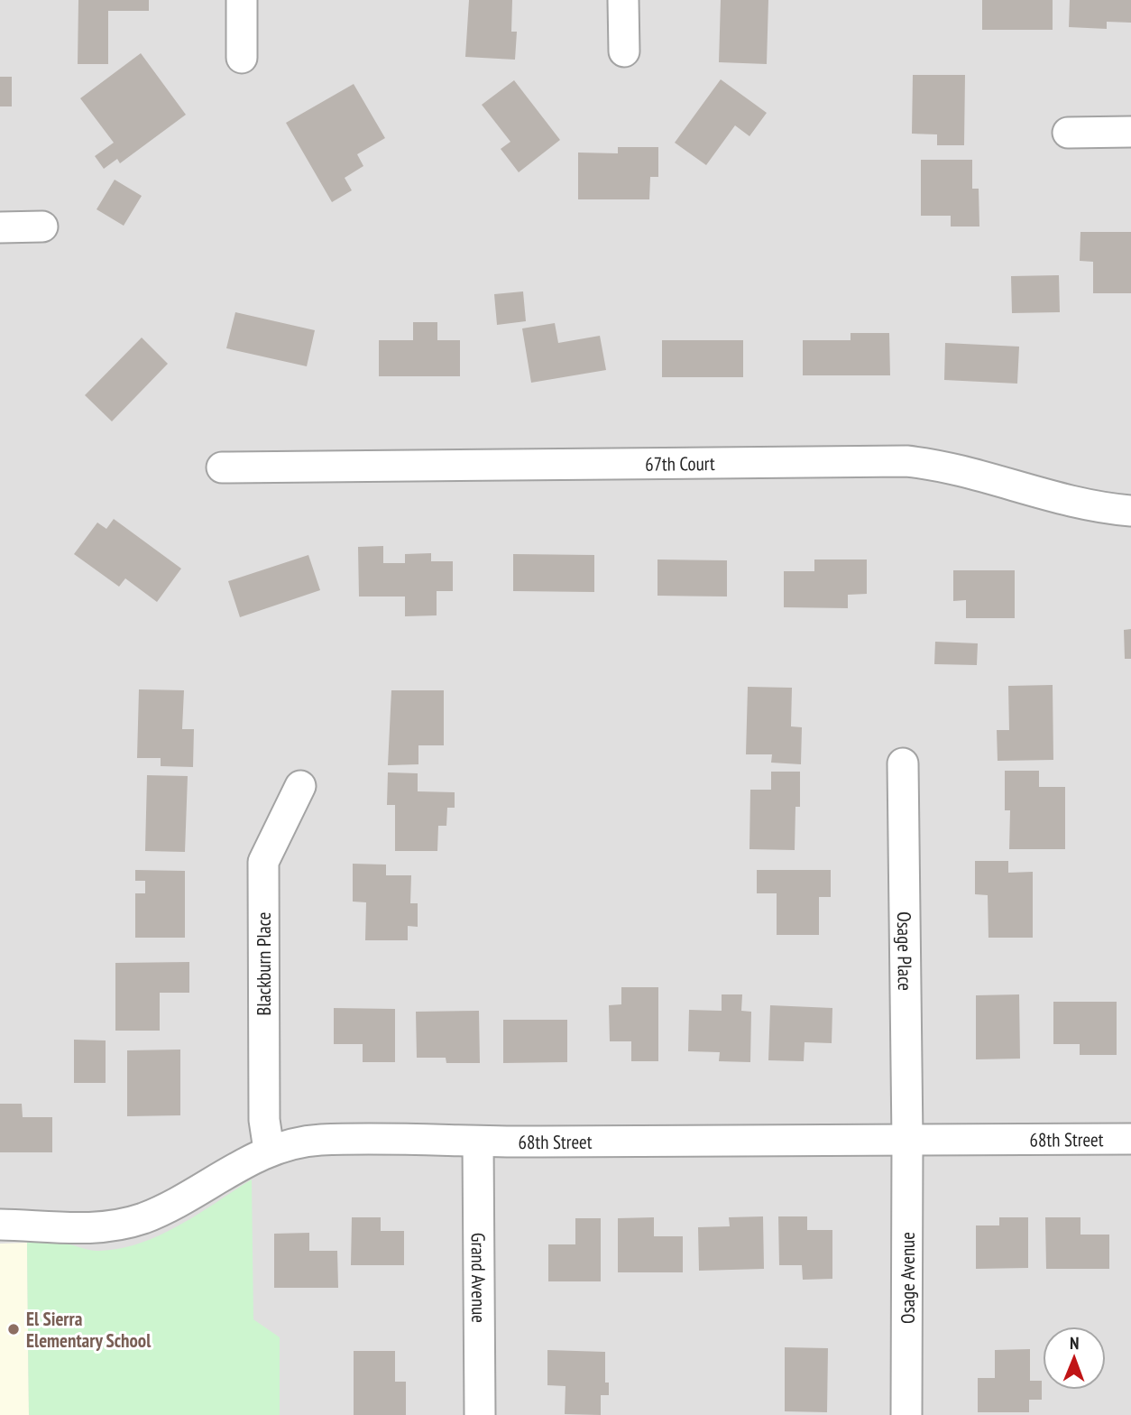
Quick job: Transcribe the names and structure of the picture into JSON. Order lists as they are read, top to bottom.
{
  "streets": {
    "street": [
      "67th Court",
      "Osage Place",
      "Blackburn Place",
      "68th Street",
      "Osage Avenue",
      "Grand Avenue"
    ]
  },
  "crossings": [
    ["Osage Place", "68th Street"],
    ["Osage Place", "Osage Avenue"],
    ["Blackburn Place", "68th Street"],
    ["68th Street", "Osage Avenue"],
    ["68th Street", "Grand Avenue"]
  ],
  "places": ["El Sierra Elementary School"],
  "north": "top"
}
